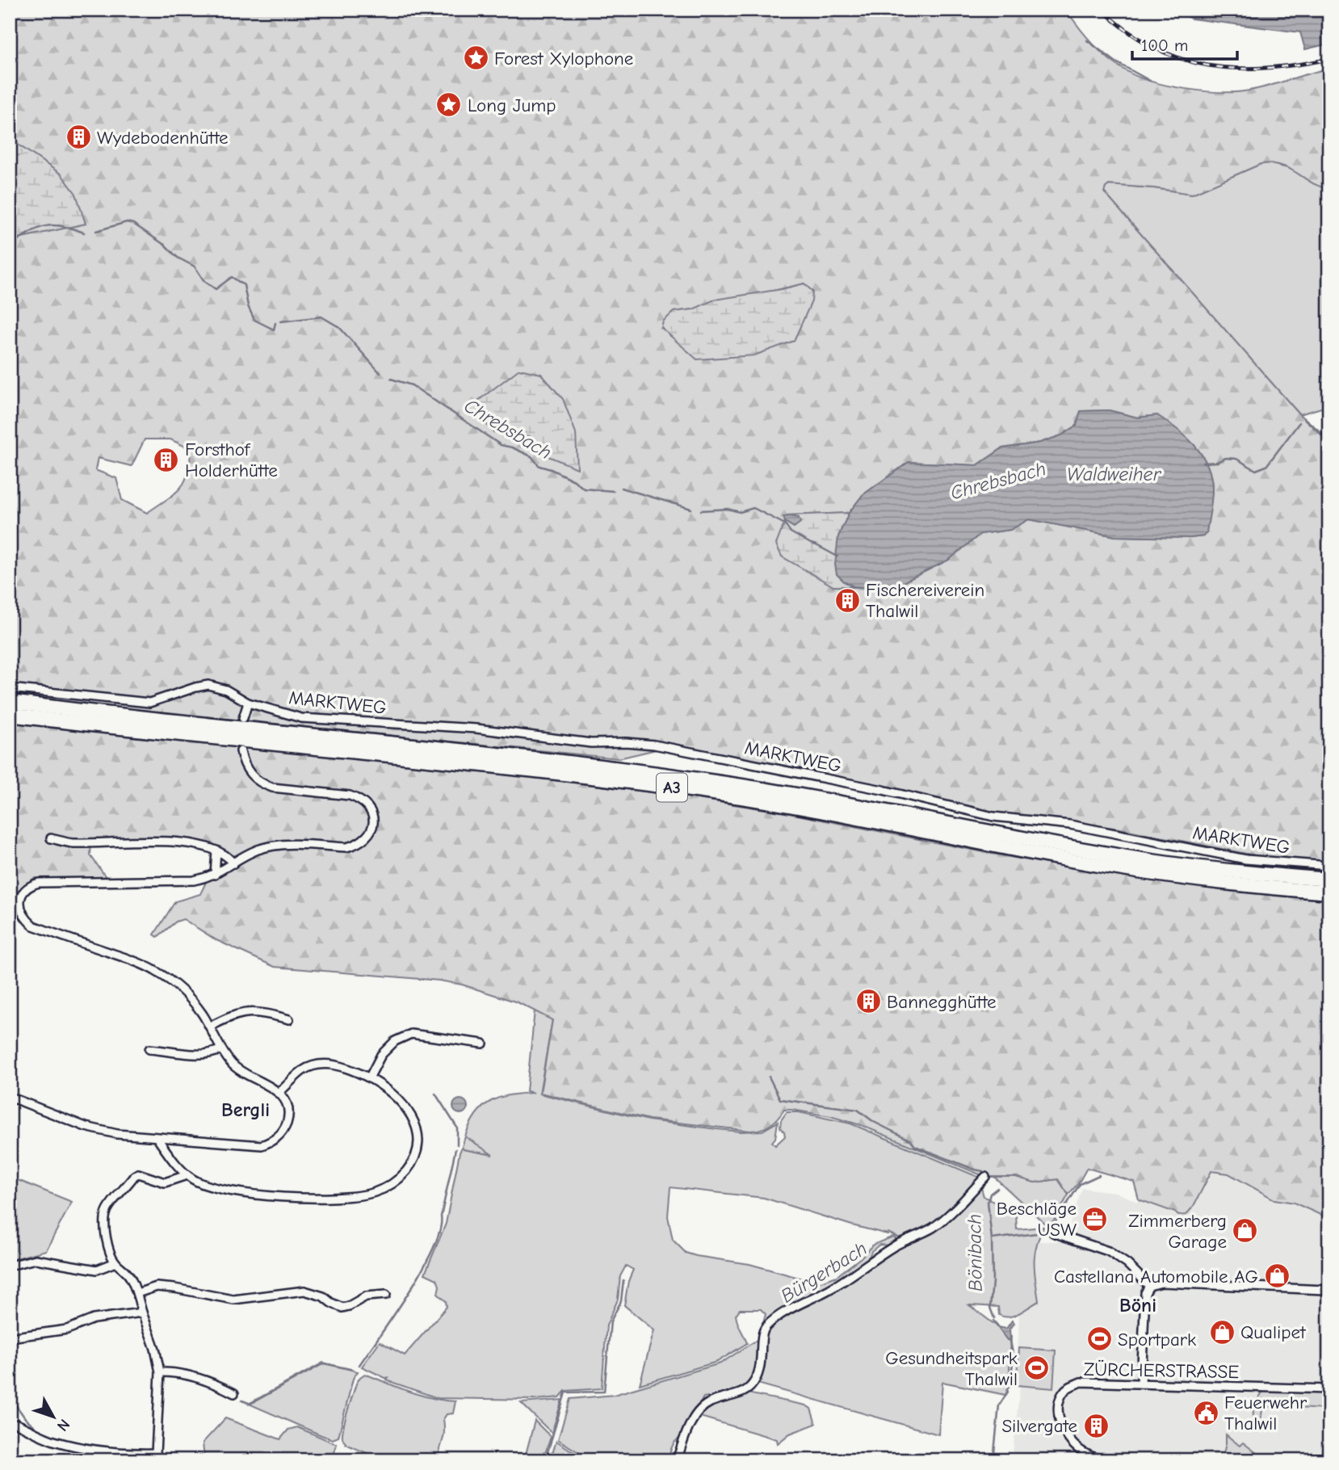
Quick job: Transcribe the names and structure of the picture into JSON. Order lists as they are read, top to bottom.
{
  "streets": {
    "highway": ["A3"],
    "street": ["MARKTWEG", "ZÜRCHERSTRASSE"]
  },
  "districts": ["Bergli", "Böni"],
  "water": [
    "Chrebsbach",
    "Waldweiher",
    "Bönibach",
    "Bürgerbach"
  ],
  "places": {
    "place": ["Forest Xylophone", "Long Jump"],
    "building": [
      "Wydebodenhütte",
      "Forsthof Holderhütte",
      "Fischereiverein Thalwil",
      "Bannegghütte",
      "Silvergate"
    ],
    "office": ["Beschläge USW"],
    "shop": ["Zimmerberg Garage", "Castellana Automobile AG", "Qualipet"],
    "sports": ["Sportpark", "Gesundheitspark Thalwil"],
    "public building": ["Feuerwehr Thalwil"]
  },
  "scale_bar": "100 m",
  "north": "bottom right"
}
